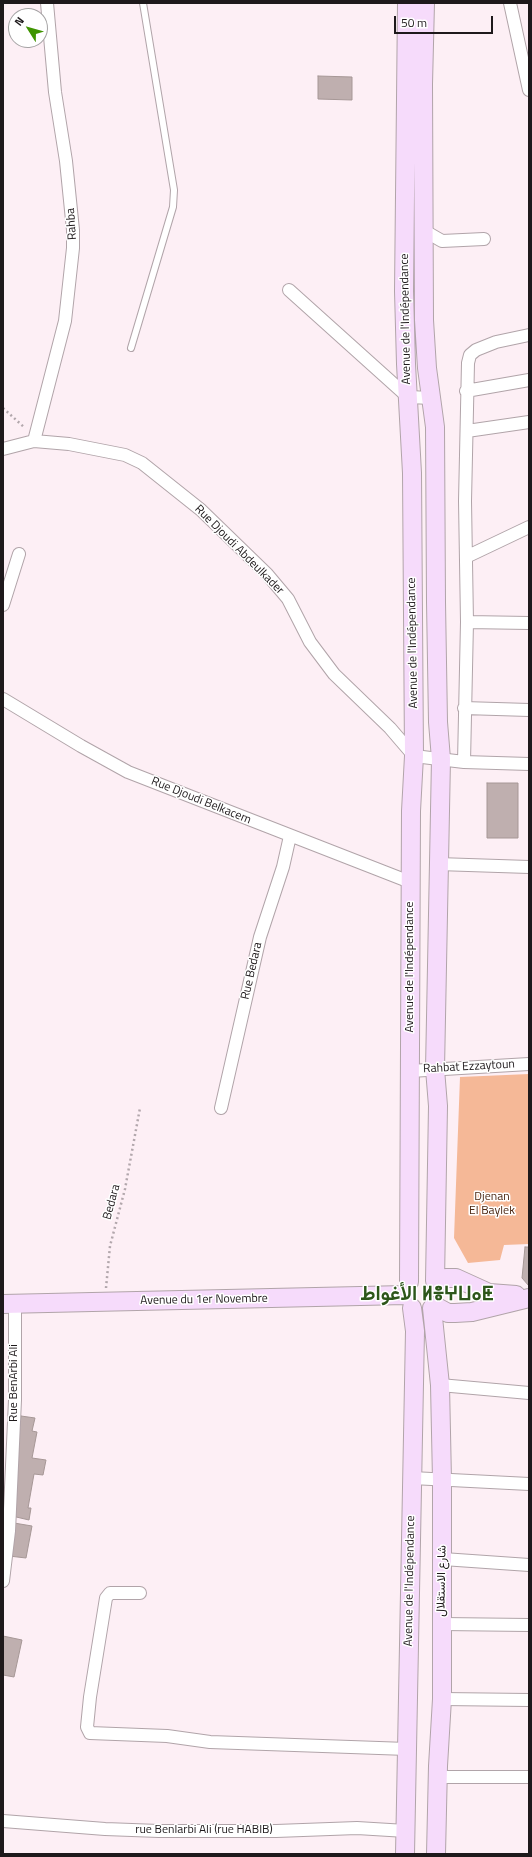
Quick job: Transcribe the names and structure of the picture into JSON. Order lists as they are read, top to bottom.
{
  "streets": {
    "main road": ["Avenue de l'Indépendance", "Avenue du 1er Novembre", "شارع الاستقلال"],
    "street": [
      "Rahba",
      "Rue Djoudi Abdeulkader",
      "Rue Djoudi Belkacem",
      "Rue Bedara",
      "Rahbat Ezzaytoun",
      "Rue BenArbi Ali",
      "rue Benlarbi Ali (rue HABIB)"
    ],
    "path": ["Bedara"]
  },
  "crossings": [
    ["Rahba", "Rue Djoudi Abdeulkader"],
    ["Avenue de l'Indépendance", "Rue Djoudi Abdeulkader"],
    ["Avenue de l'Indépendance", "Rue Djoudi Belkacem"],
    ["Avenue de l'Indépendance", "Rahbat Ezzaytoun"],
    ["Avenue de l'Indépendance", "Avenue du 1er Novembre"],
    ["Avenue de l'Indépendance", "شارع الاستقلال"],
    ["Avenue de l'Indépendance", "rue Benlarbi Ali (rue HABIB)"],
    ["Rue Djoudi Belkacem", "Rue Bedara"],
    ["Bedara", "Avenue du 1er Novembre"],
    ["Avenue du 1er Novembre", "Rue BenArbi Ali"],
    ["Avenue du 1er Novembre", "شارع الاستقلال"]
  ],
  "districts": ["الأغواط ⵍⴻⵖⵡⴰⵟ"],
  "parks": ["Djenan El Baylek"],
  "scale_bar": "50 m",
  "north": "top left"
}
